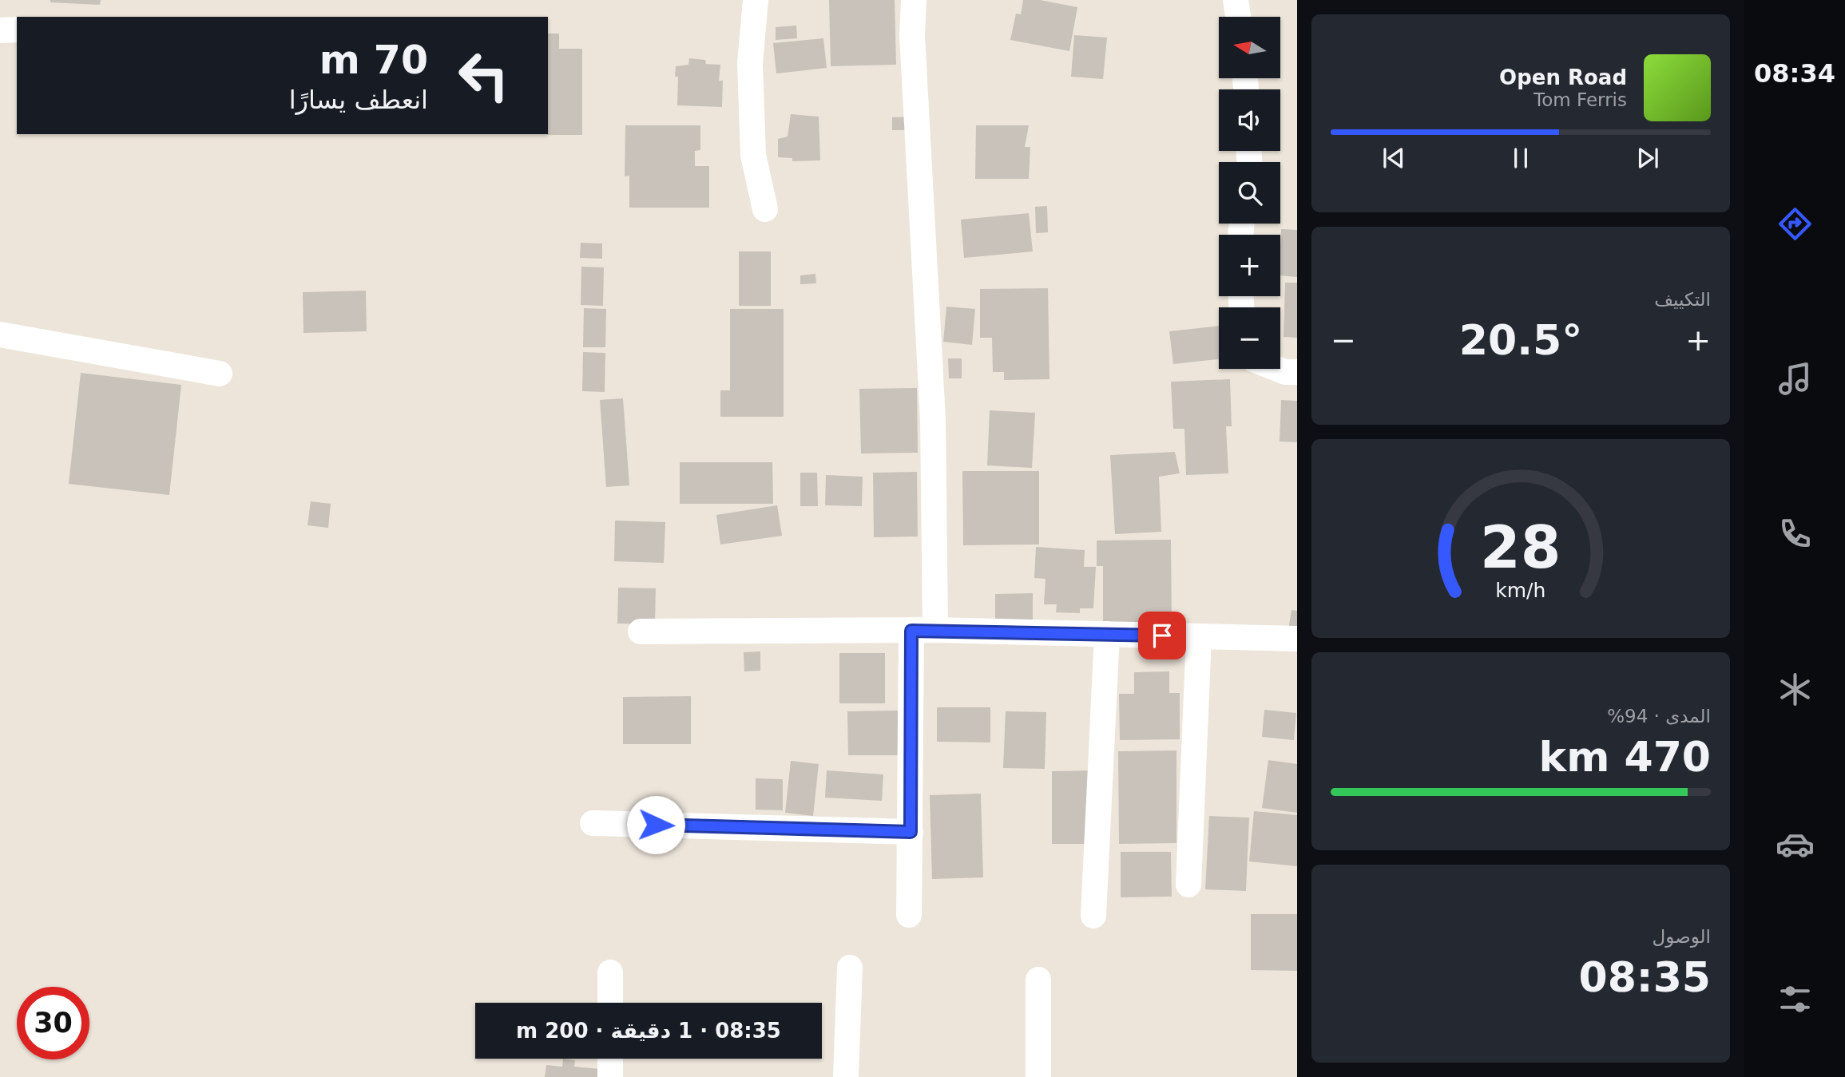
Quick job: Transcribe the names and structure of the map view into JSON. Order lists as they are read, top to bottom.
{
  "north": "left",
  "page": {
    "tabs": "08:34",
    "map_buttons": ["+", "−"],
    "turn": ["70 m", "انعطف يسارًا"],
    "song": ["Open Road", "Tom Ferris"],
    "tile": [
      "التكييف",
      ["المدى · 94%", "470 km"],
      ["الوصول", "08:35"]
    ],
    "heat": ["−", "20.5°", "+"],
    "limit": "30",
    "trip": "08:35 · 1 دقيقة · 200 m",
    "gauge": ["28", "km/h"]
  }
}
